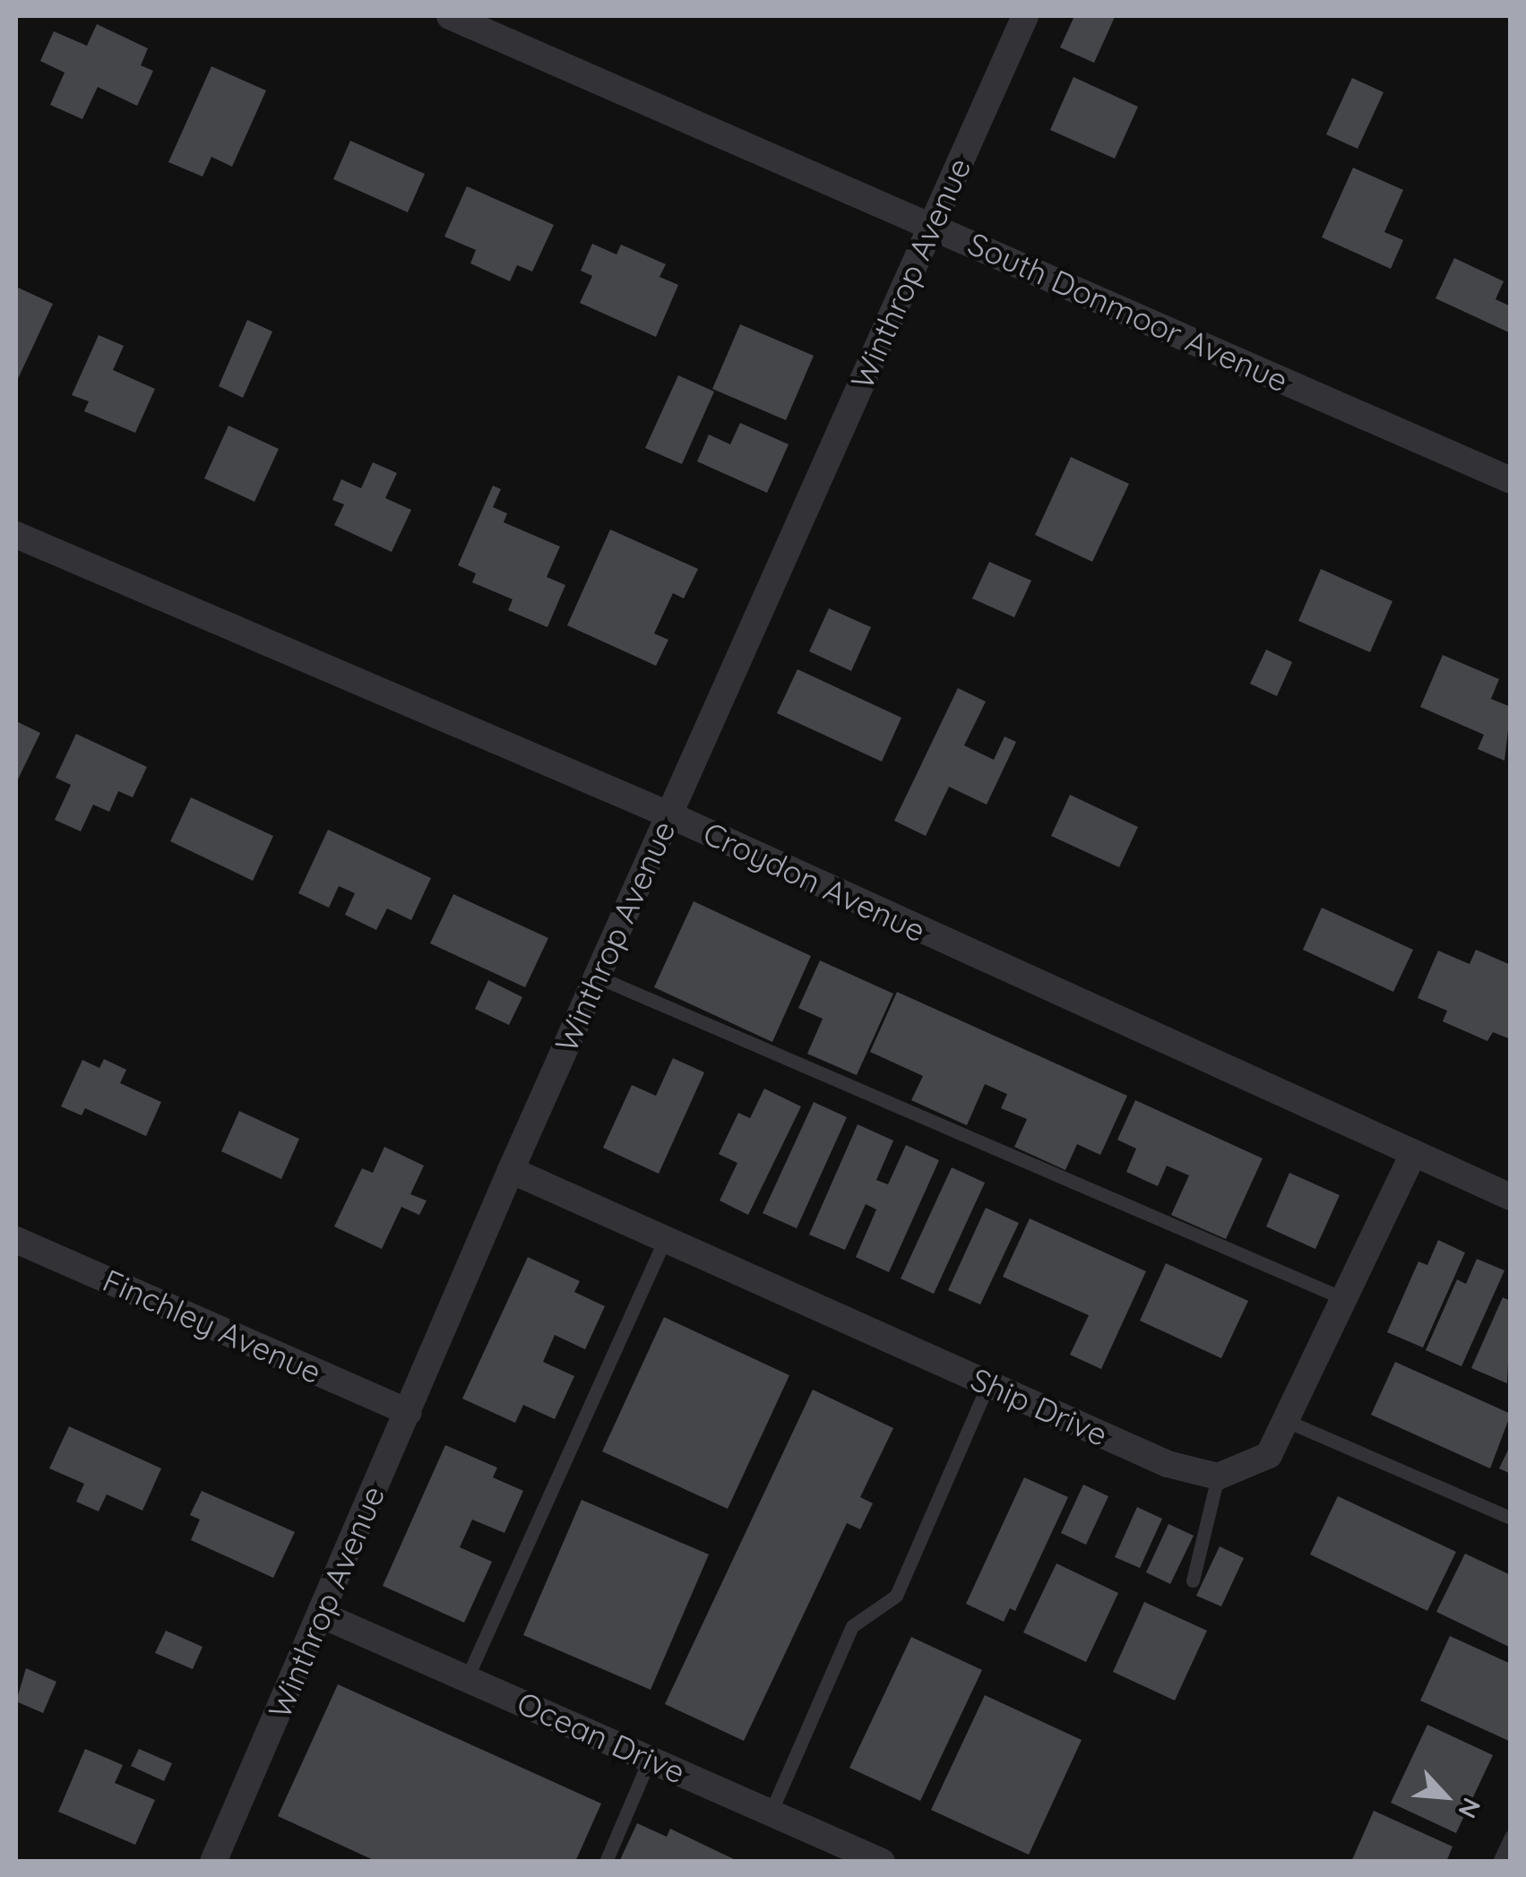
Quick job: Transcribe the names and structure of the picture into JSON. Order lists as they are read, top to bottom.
{
  "streets": {
    "street": [
      "Winthrop Avenue",
      "South Donmoor Avenue",
      "Croydon Avenue",
      "Finchley Avenue",
      "Ship Drive",
      "Ocean Drive"
    ]
  },
  "crossings": [
    ["Winthrop Avenue", "South Donmoor Avenue"],
    ["Winthrop Avenue", "Croydon Avenue"],
    ["Winthrop Avenue", "Finchley Avenue"],
    ["Winthrop Avenue", "Ship Drive"],
    ["Winthrop Avenue", "Ocean Drive"]
  ],
  "north": "bottom right"
}
